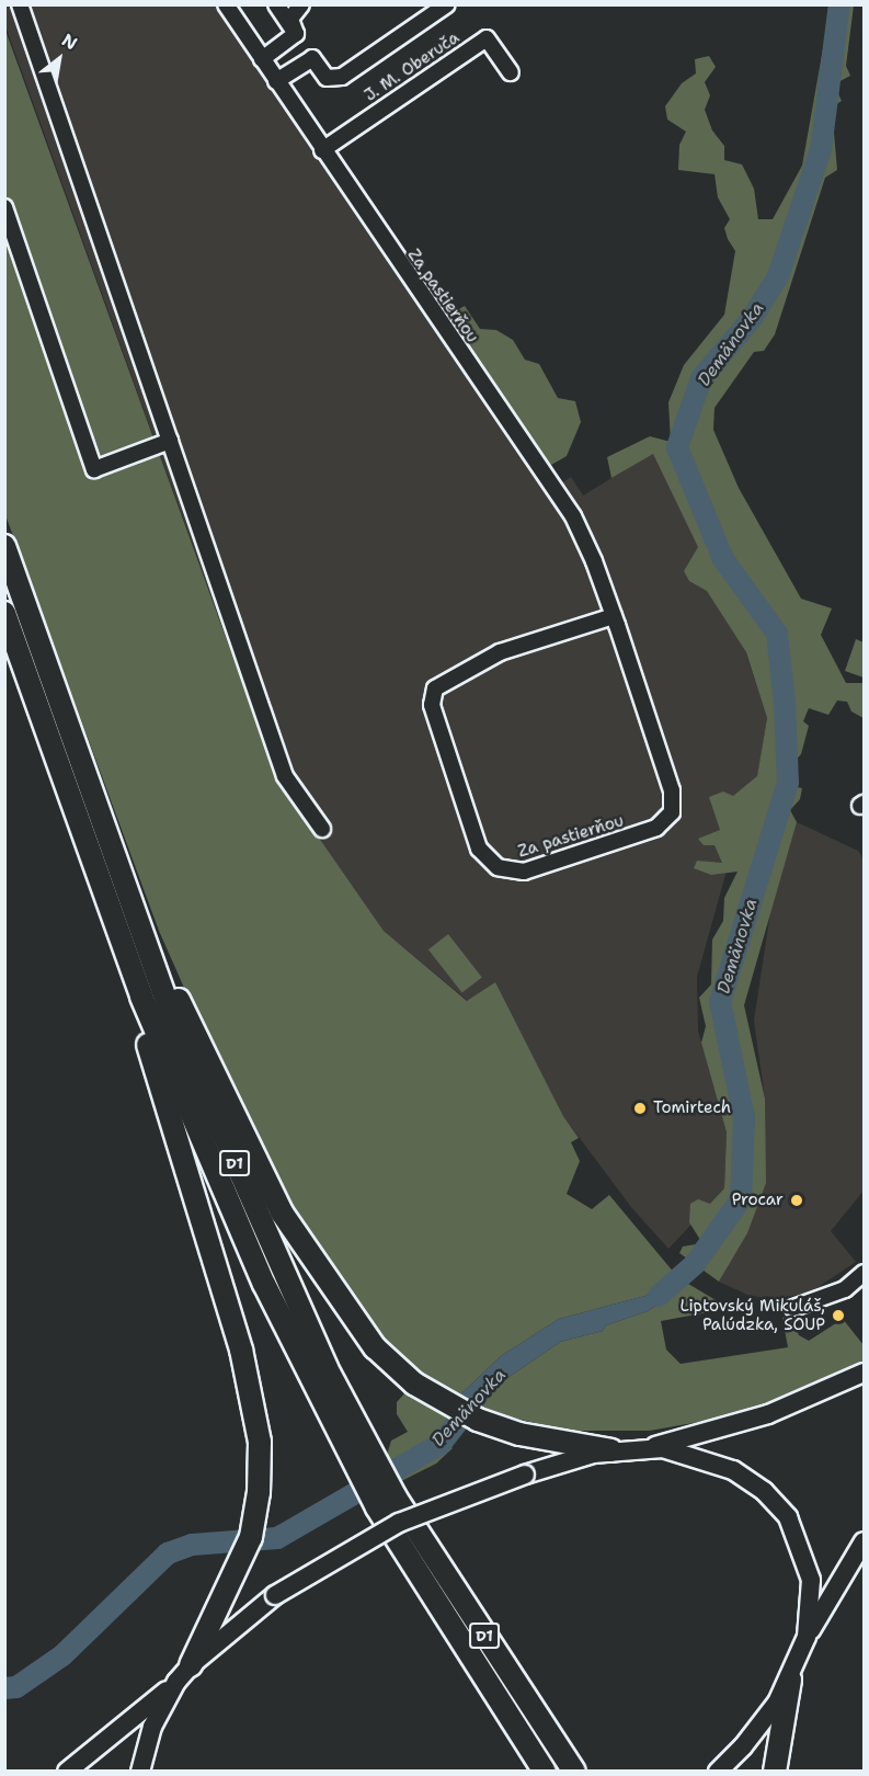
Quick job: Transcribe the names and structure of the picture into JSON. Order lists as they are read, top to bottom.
{
  "streets": {
    "highway": ["D1"],
    "street": ["J. M. Oberuča", "Za pastierňou"]
  },
  "crossings": [
    ["J. M. Oberuča", "Za pastierňou"]
  ],
  "water": ["Demänovka"],
  "places": ["Tomirtech", "Procar", "Liptovský Mikuláš, Palúdzka, SOUP"],
  "north": "top right"
}
